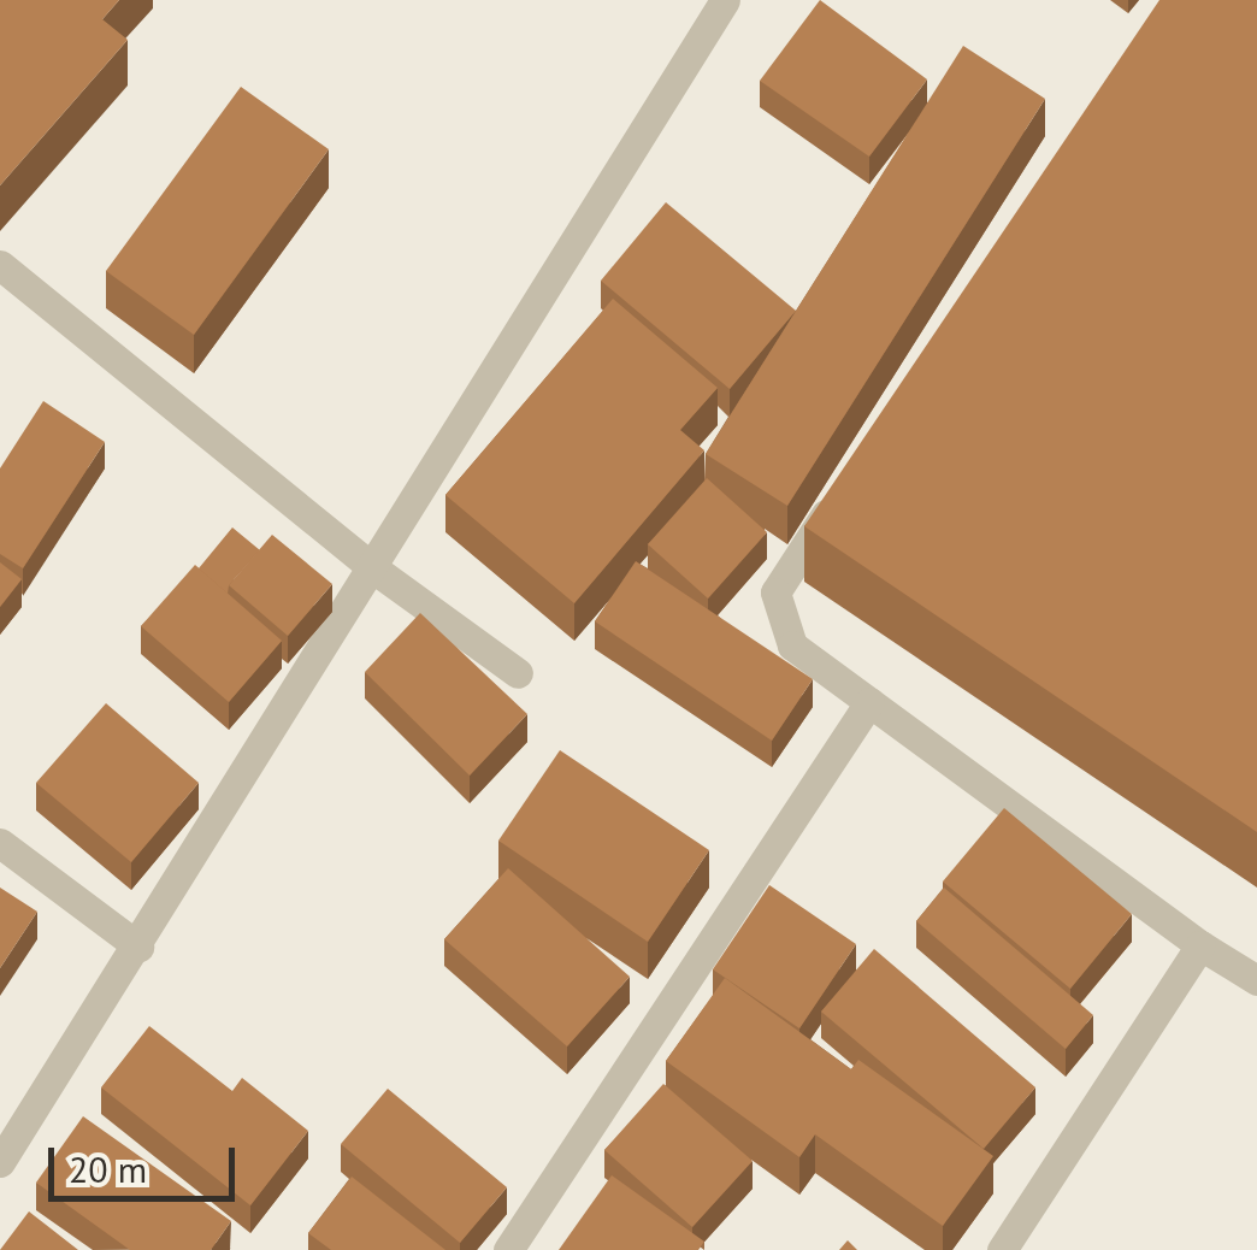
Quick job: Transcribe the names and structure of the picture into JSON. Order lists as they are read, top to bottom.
{
  "scale_bar": "20 m"
}
